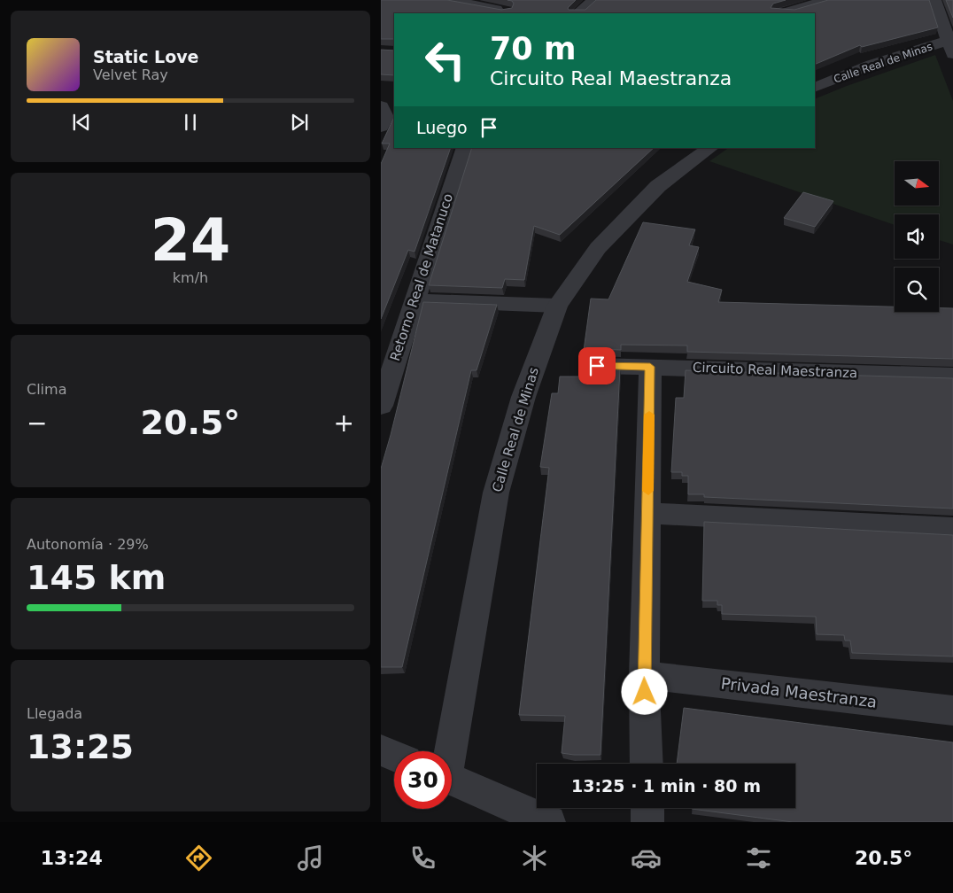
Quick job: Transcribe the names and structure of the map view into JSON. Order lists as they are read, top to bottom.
{
  "streets": {
    "street": [
      "Calle Real de Minas",
      "Retorno Real de Matanuco",
      "Circuito Real Maestranza",
      "Privada Maestranza"
    ]
  },
  "north": "right",
  "page": {
    "turn": ["70 m", "Circuito Real Maestranza"],
    "song": ["Static Love", "Velvet Ray"],
    "then": "Luego",
    "tile": [
      ["24", "km/h"],
      "Clima",
      ["Autonomía · 29%", "145 km"],
      ["Llegada", "13:25"]
    ],
    "heat": ["−", "20.5°", "+"],
    "limit": "30",
    "trip": "13:25 · 1 min · 80 m",
    "tabs": ["13:24", "20.5°"]
  }
}
